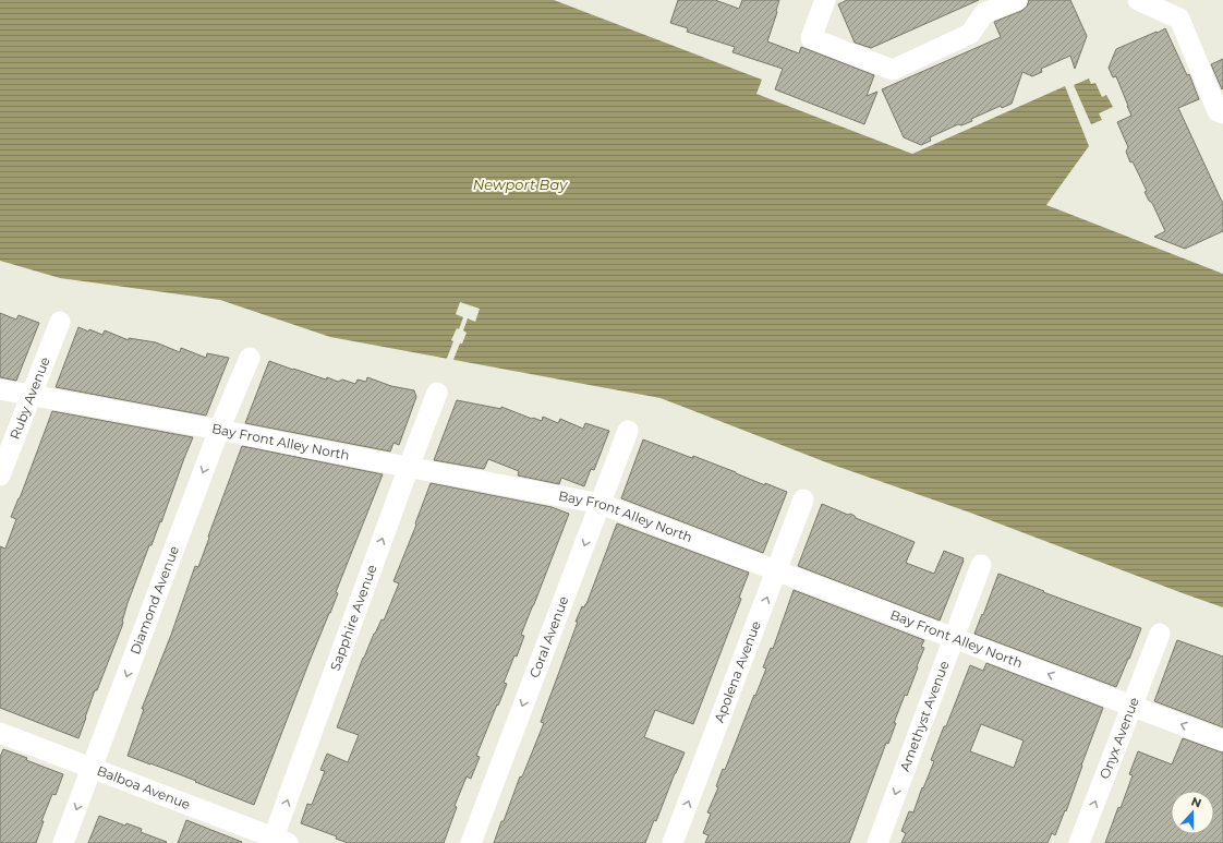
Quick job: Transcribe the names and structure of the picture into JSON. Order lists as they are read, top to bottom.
{
  "streets": {
    "street": [
      "Ruby Avenue",
      "Bay Front Alley North",
      "Diamond Avenue",
      "Sapphire Avenue",
      "Coral Avenue",
      "Apolena Avenue",
      "Amethyst Avenue",
      "Onyx Avenue",
      "Balboa Avenue"
    ]
  },
  "crossings": [
    ["Ruby Avenue", "Bay Front Alley North"],
    ["Bay Front Alley North", "Diamond Avenue"],
    ["Bay Front Alley North", "Sapphire Avenue"],
    ["Bay Front Alley North", "Coral Avenue"],
    ["Bay Front Alley North", "Apolena Avenue"],
    ["Bay Front Alley North", "Amethyst Avenue"],
    ["Bay Front Alley North", "Onyx Avenue"],
    ["Diamond Avenue", "Balboa Avenue"],
    ["Sapphire Avenue", "Balboa Avenue"]
  ],
  "one_way": [
    "Diamond Avenue",
    "Sapphire Avenue",
    "Coral Avenue",
    "Apolena Avenue",
    "Amethyst Avenue",
    "Onyx Avenue"
  ],
  "water": ["Newport Bay"],
  "north": "top"
}
